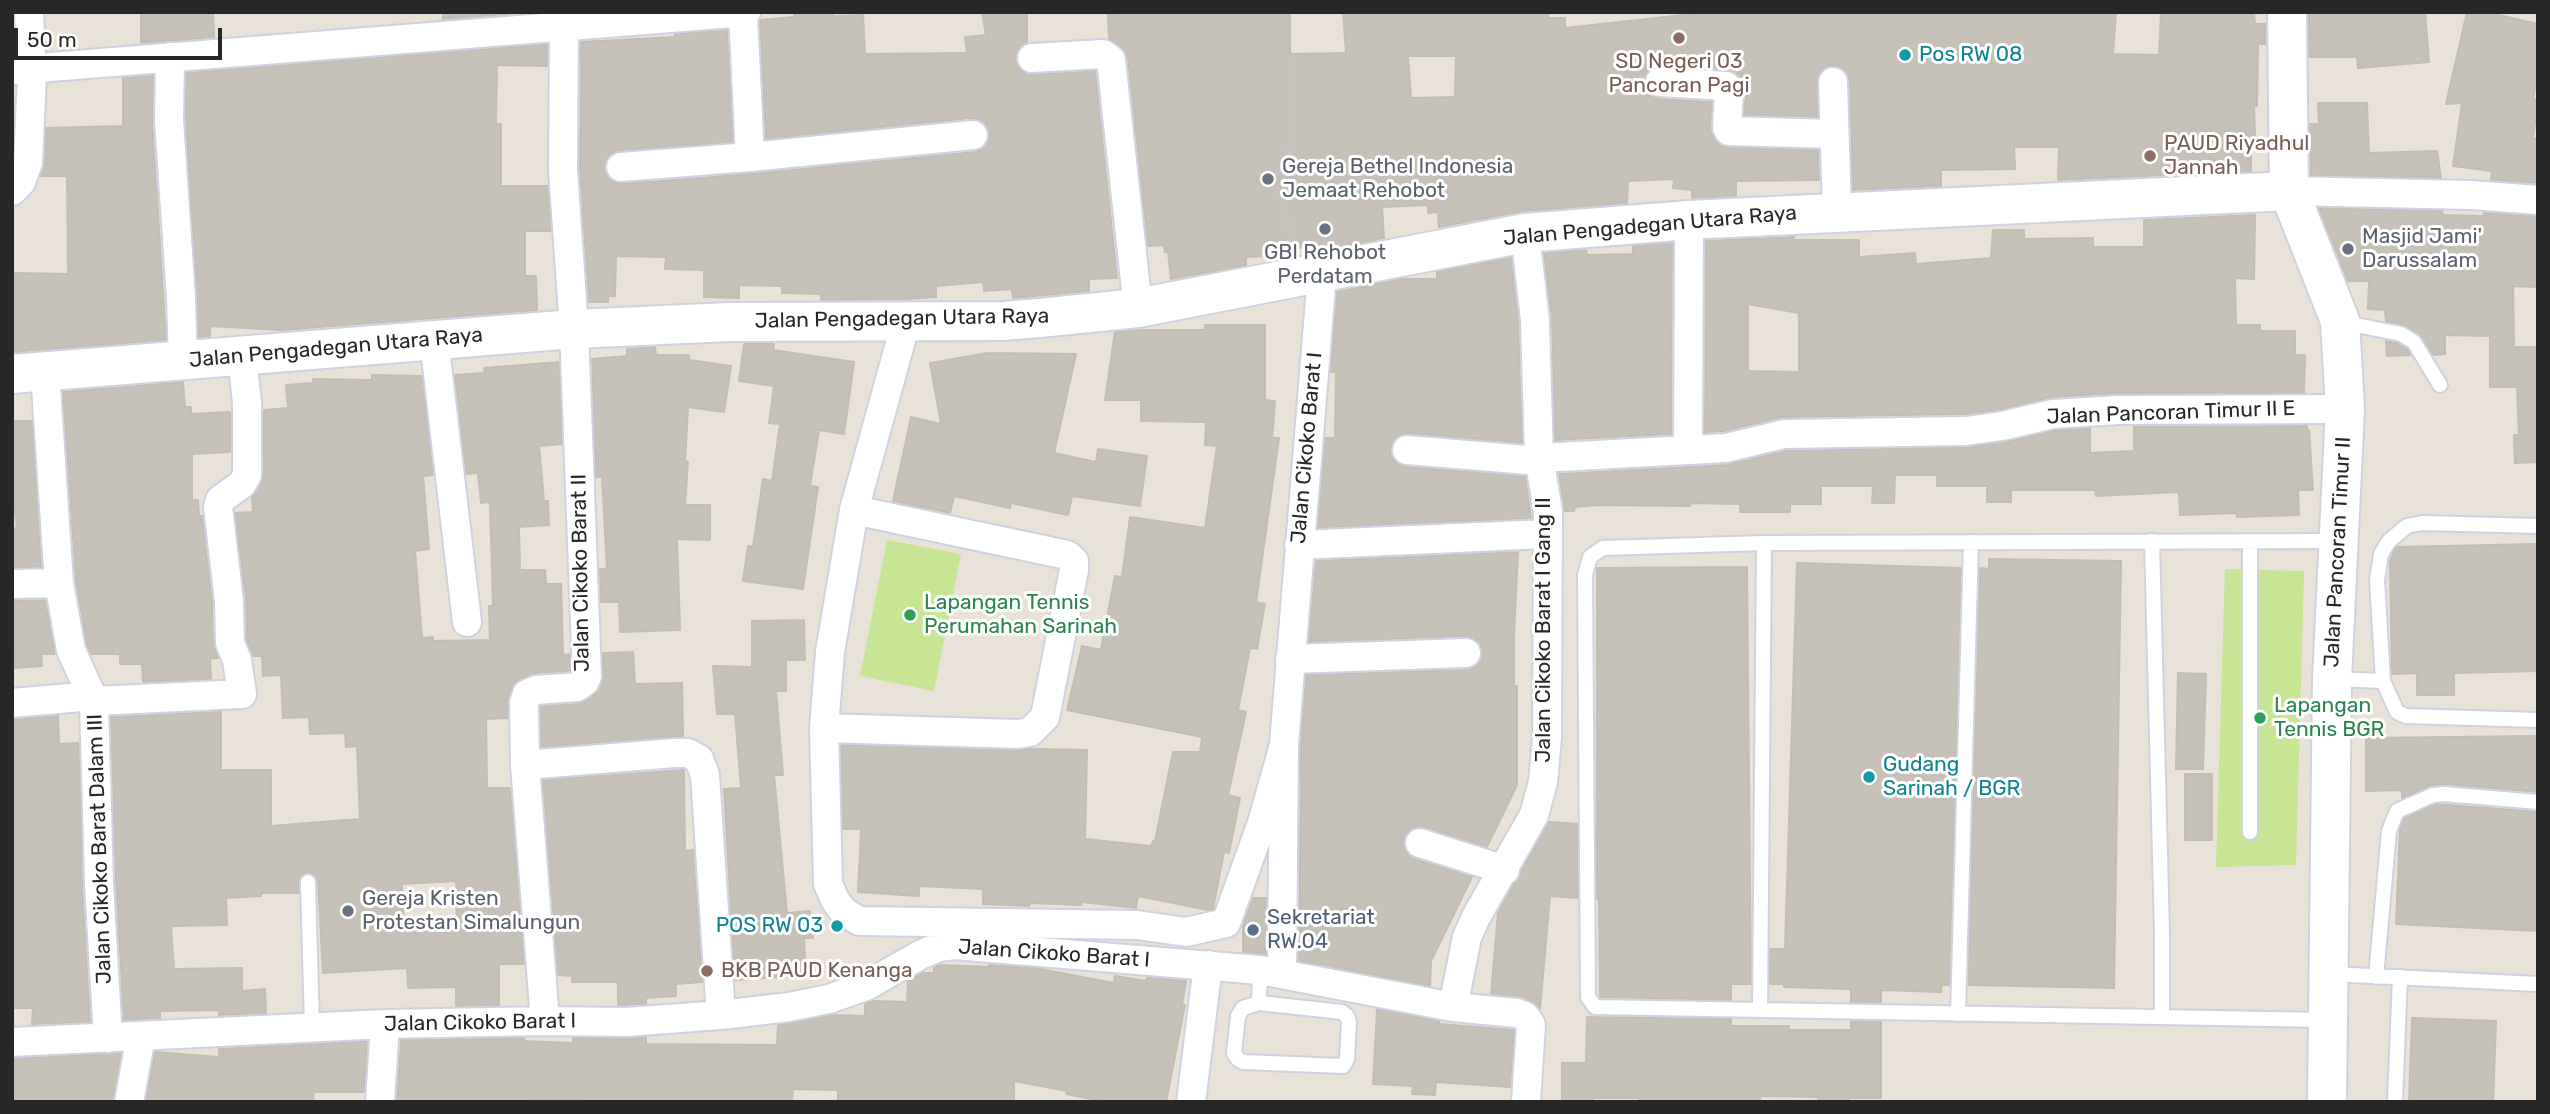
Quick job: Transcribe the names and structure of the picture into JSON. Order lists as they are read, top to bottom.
{
  "streets": {
    "street": [
      "Jalan Pengadegan Utara Raya",
      "Jalan Pancoran Timur II E",
      "Jalan Cikoko Barat I",
      "Jalan Pancoran Timur II",
      "Jalan Cikoko Barat II",
      "Jalan Cikoko Barat I Gang II",
      "Jalan Cikoko Barat Dalam III"
    ]
  },
  "crossings": [
    ["Jalan Pengadegan Utara Raya", "Jalan Cikoko Barat I"],
    ["Jalan Pengadegan Utara Raya", "Jalan Pancoran Timur II"],
    ["Jalan Pengadegan Utara Raya", "Jalan Cikoko Barat II"],
    ["Jalan Pengadegan Utara Raya", "Jalan Cikoko Barat I Gang II"],
    ["Jalan Pengadegan Utara Raya", "Jalan Cikoko Barat Dalam III"],
    ["Jalan Pancoran Timur II E", "Jalan Pancoran Timur II"],
    ["Jalan Pancoran Timur II E", "Jalan Cikoko Barat I Gang II"],
    ["Jalan Cikoko Barat I", "Jalan Cikoko Barat II"],
    ["Jalan Cikoko Barat I", "Jalan Cikoko Barat Dalam III"]
  ],
  "places": [
    "SD Negeri 03 Pancoran Pagi",
    "Pos RW 08",
    "PAUD Riyadhul Jannah",
    "Gereja Bethel Indonesia Jemaat Rehobot",
    "GBI Rehobot Perdatam",
    "Masjid Jami' Darussalam",
    "Lapangan Tennis Perumahan Sarinah",
    "Lapangan Tennis BGR",
    "Gudang Sarinah / BGR",
    "Gereja Kristen Protestan Simalungun",
    "POS RW 03",
    "Sekretariat RW.04",
    "BKB PAUD Kenanga"
  ],
  "scale_bar": "50 m"
}
